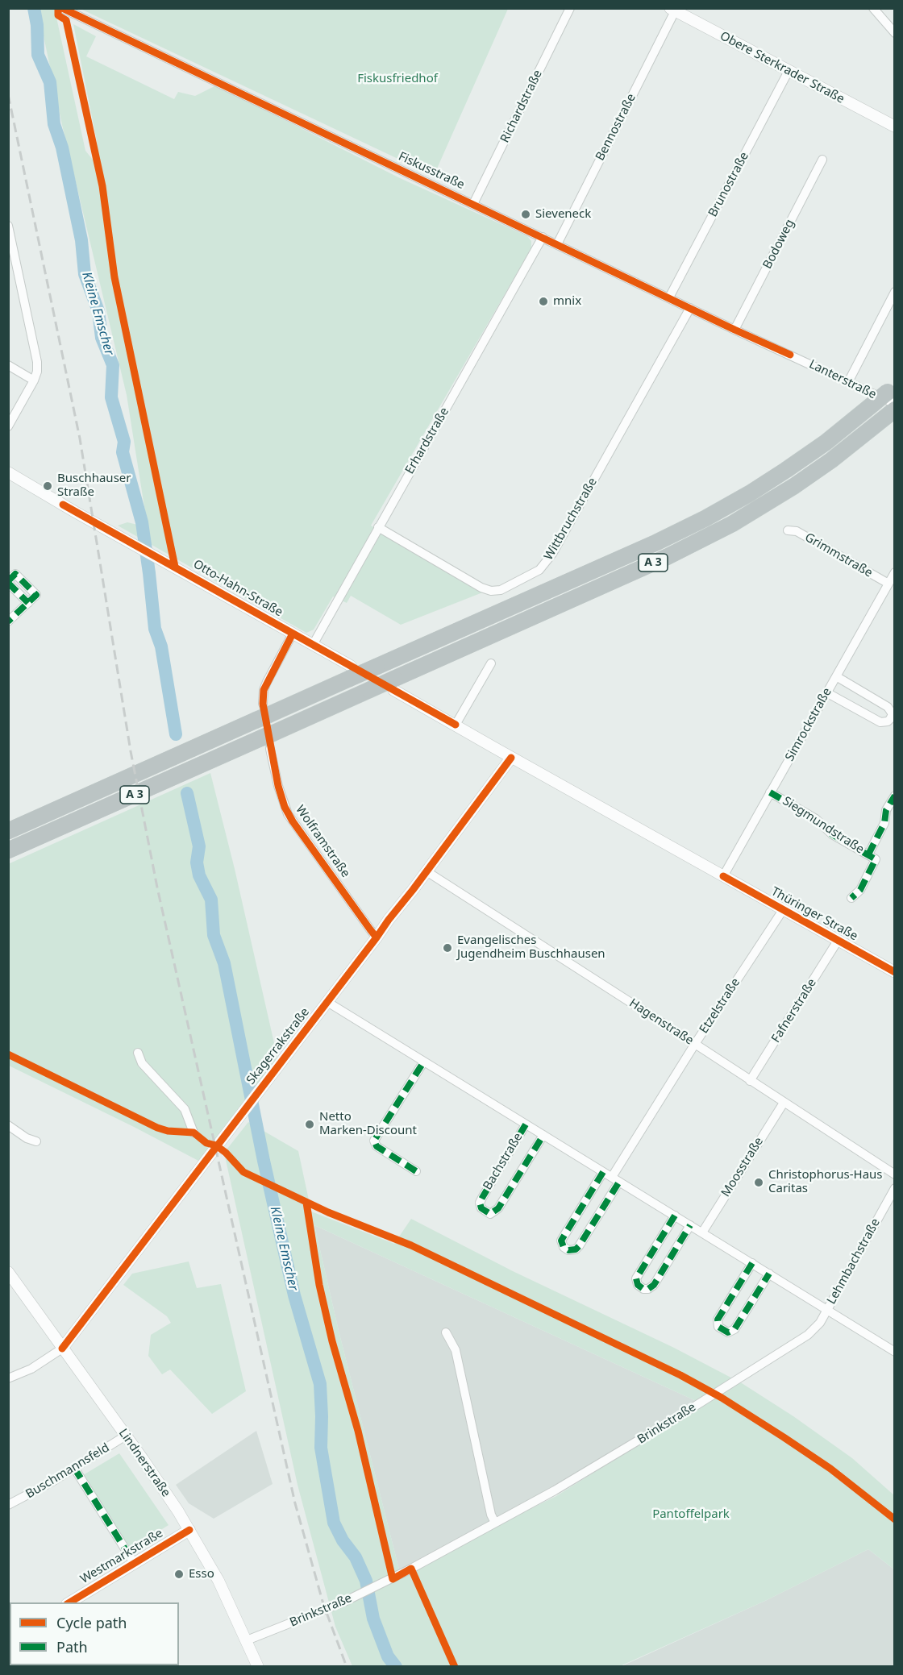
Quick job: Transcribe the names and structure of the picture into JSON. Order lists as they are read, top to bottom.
{
  "streets": {
    "highway": ["A 3"],
    "street": [
      "Obere Sterkrader Straße",
      "Richardstraße",
      "Bennostraße",
      "Fiskusstraße",
      "Brunostraße",
      "Bodoweg",
      "Lanterstraße",
      "Erhardstraße",
      "Wittbruchstraße",
      "Grimmstraße",
      "Otto-Hahn-Straße",
      "Simrockstraße",
      "Siegmundstraße",
      "Wolframstraße",
      "Thüringer Straße",
      "Etzelstraße",
      "Fafnerstraße",
      "Hagenstraße",
      "Skagerrakstraße",
      "Bachstraße",
      "Moosstraße",
      "Lehmbachstraße",
      "Brinkstraße",
      "Lindnerstraße",
      "Buschmannsfeld",
      "Westmarkstraße"
    ]
  },
  "crossings": [
    ["Obere Sterkrader Straße", "Bennostraße"],
    ["Obere Sterkrader Straße", "Brunostraße"],
    ["Richardstraße", "Fiskusstraße"],
    ["Bennostraße", "Fiskusstraße"],
    ["Fiskusstraße", "Brunostraße"],
    ["Fiskusstraße", "Bodoweg"],
    ["Fiskusstraße", "Lanterstraße"],
    ["Fiskusstraße", "Erhardstraße"],
    ["Fiskusstraße", "Wittbruchstraße"],
    ["Lanterstraße", "A 3"],
    ["Erhardstraße", "Wittbruchstraße"],
    ["Erhardstraße", "Otto-Hahn-Straße"],
    ["Grimmstraße", "Simrockstraße"],
    ["A 3", "Otto-Hahn-Straße"],
    ["A 3", "Wolframstraße"],
    ["Simrockstraße", "Siegmundstraße"],
    ["Simrockstraße", "Thüringer Straße"],
    ["Wolframstraße", "Skagerrakstraße"],
    ["Thüringer Straße", "Etzelstraße"],
    ["Thüringer Straße", "Fafnerstraße"],
    ["Thüringer Straße", "Skagerrakstraße"],
    ["Etzelstraße", "Hagenstraße"],
    ["Etzelstraße", "Bachstraße"],
    ["Fafnerstraße", "Hagenstraße"],
    ["Hagenstraße", "Skagerrakstraße"],
    ["Hagenstraße", "Moosstraße"],
    ["Skagerrakstraße", "Bachstraße"],
    ["Skagerrakstraße", "Lindnerstraße"],
    ["Bachstraße", "Moosstraße"],
    ["Bachstraße", "Lehmbachstraße"],
    ["Bachstraße", "Brinkstraße"],
    ["Lehmbachstraße", "Brinkstraße"],
    ["Brinkstraße", "Lindnerstraße"],
    ["Lindnerstraße", "Buschmannsfeld"],
    ["Lindnerstraße", "Westmarkstraße"]
  ],
  "water": ["Kleine Emscher"],
  "parks": ["Fiskusfriedhof", "Pantoffelpark"],
  "places": [
    "Sieveneck",
    "mnix",
    "Buschhauser Straße",
    "Evangelisches Jugendheim Buschhausen",
    "Netto Marken-Discount",
    "Christophorus-Haus Caritas",
    "Esso"
  ],
  "legend": ["Cycle path", "Path"]
}
